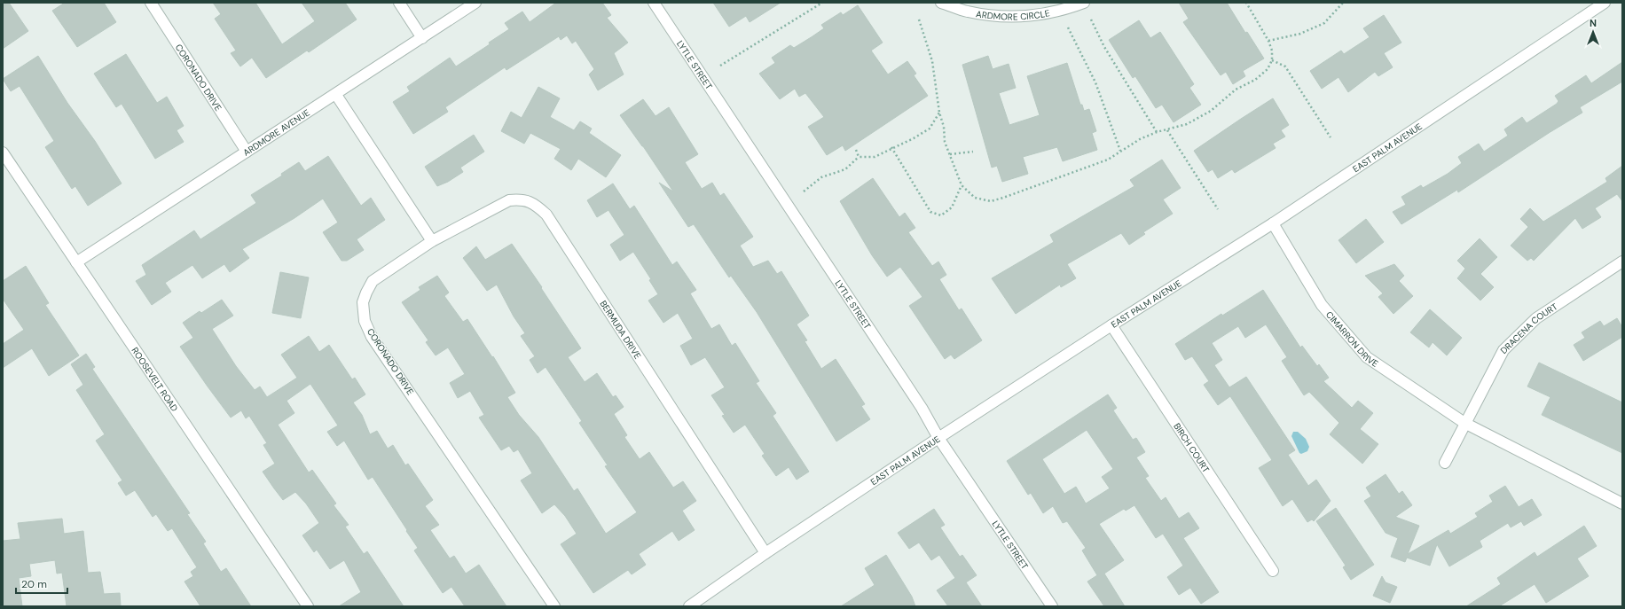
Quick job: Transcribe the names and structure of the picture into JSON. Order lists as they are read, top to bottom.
{
  "streets": {
    "street": [
      "ARDMORE CIRCLE",
      "LYTLE STREET",
      "CORONADO DRIVE",
      "ARDMORE AVENUE",
      "EAST PALM AVENUE",
      "BERMUDA DRIVE",
      "DRACENA COURT",
      "CIMARRON DRIVE",
      "ROOSEVELT ROAD",
      "BIRCH COURT"
    ]
  },
  "crossings": [
    ["LYTLE STREET", "EAST PALM AVENUE"],
    ["CORONADO DRIVE", "ARDMORE AVENUE"],
    ["CORONADO DRIVE", "BERMUDA DRIVE"],
    ["ARDMORE AVENUE", "ROOSEVELT ROAD"],
    ["EAST PALM AVENUE", "BERMUDA DRIVE"],
    ["EAST PALM AVENUE", "CIMARRON DRIVE"],
    ["EAST PALM AVENUE", "BIRCH COURT"],
    ["DRACENA COURT", "CIMARRON DRIVE"]
  ],
  "scale_bar": "20 m",
  "north": "top"
}
